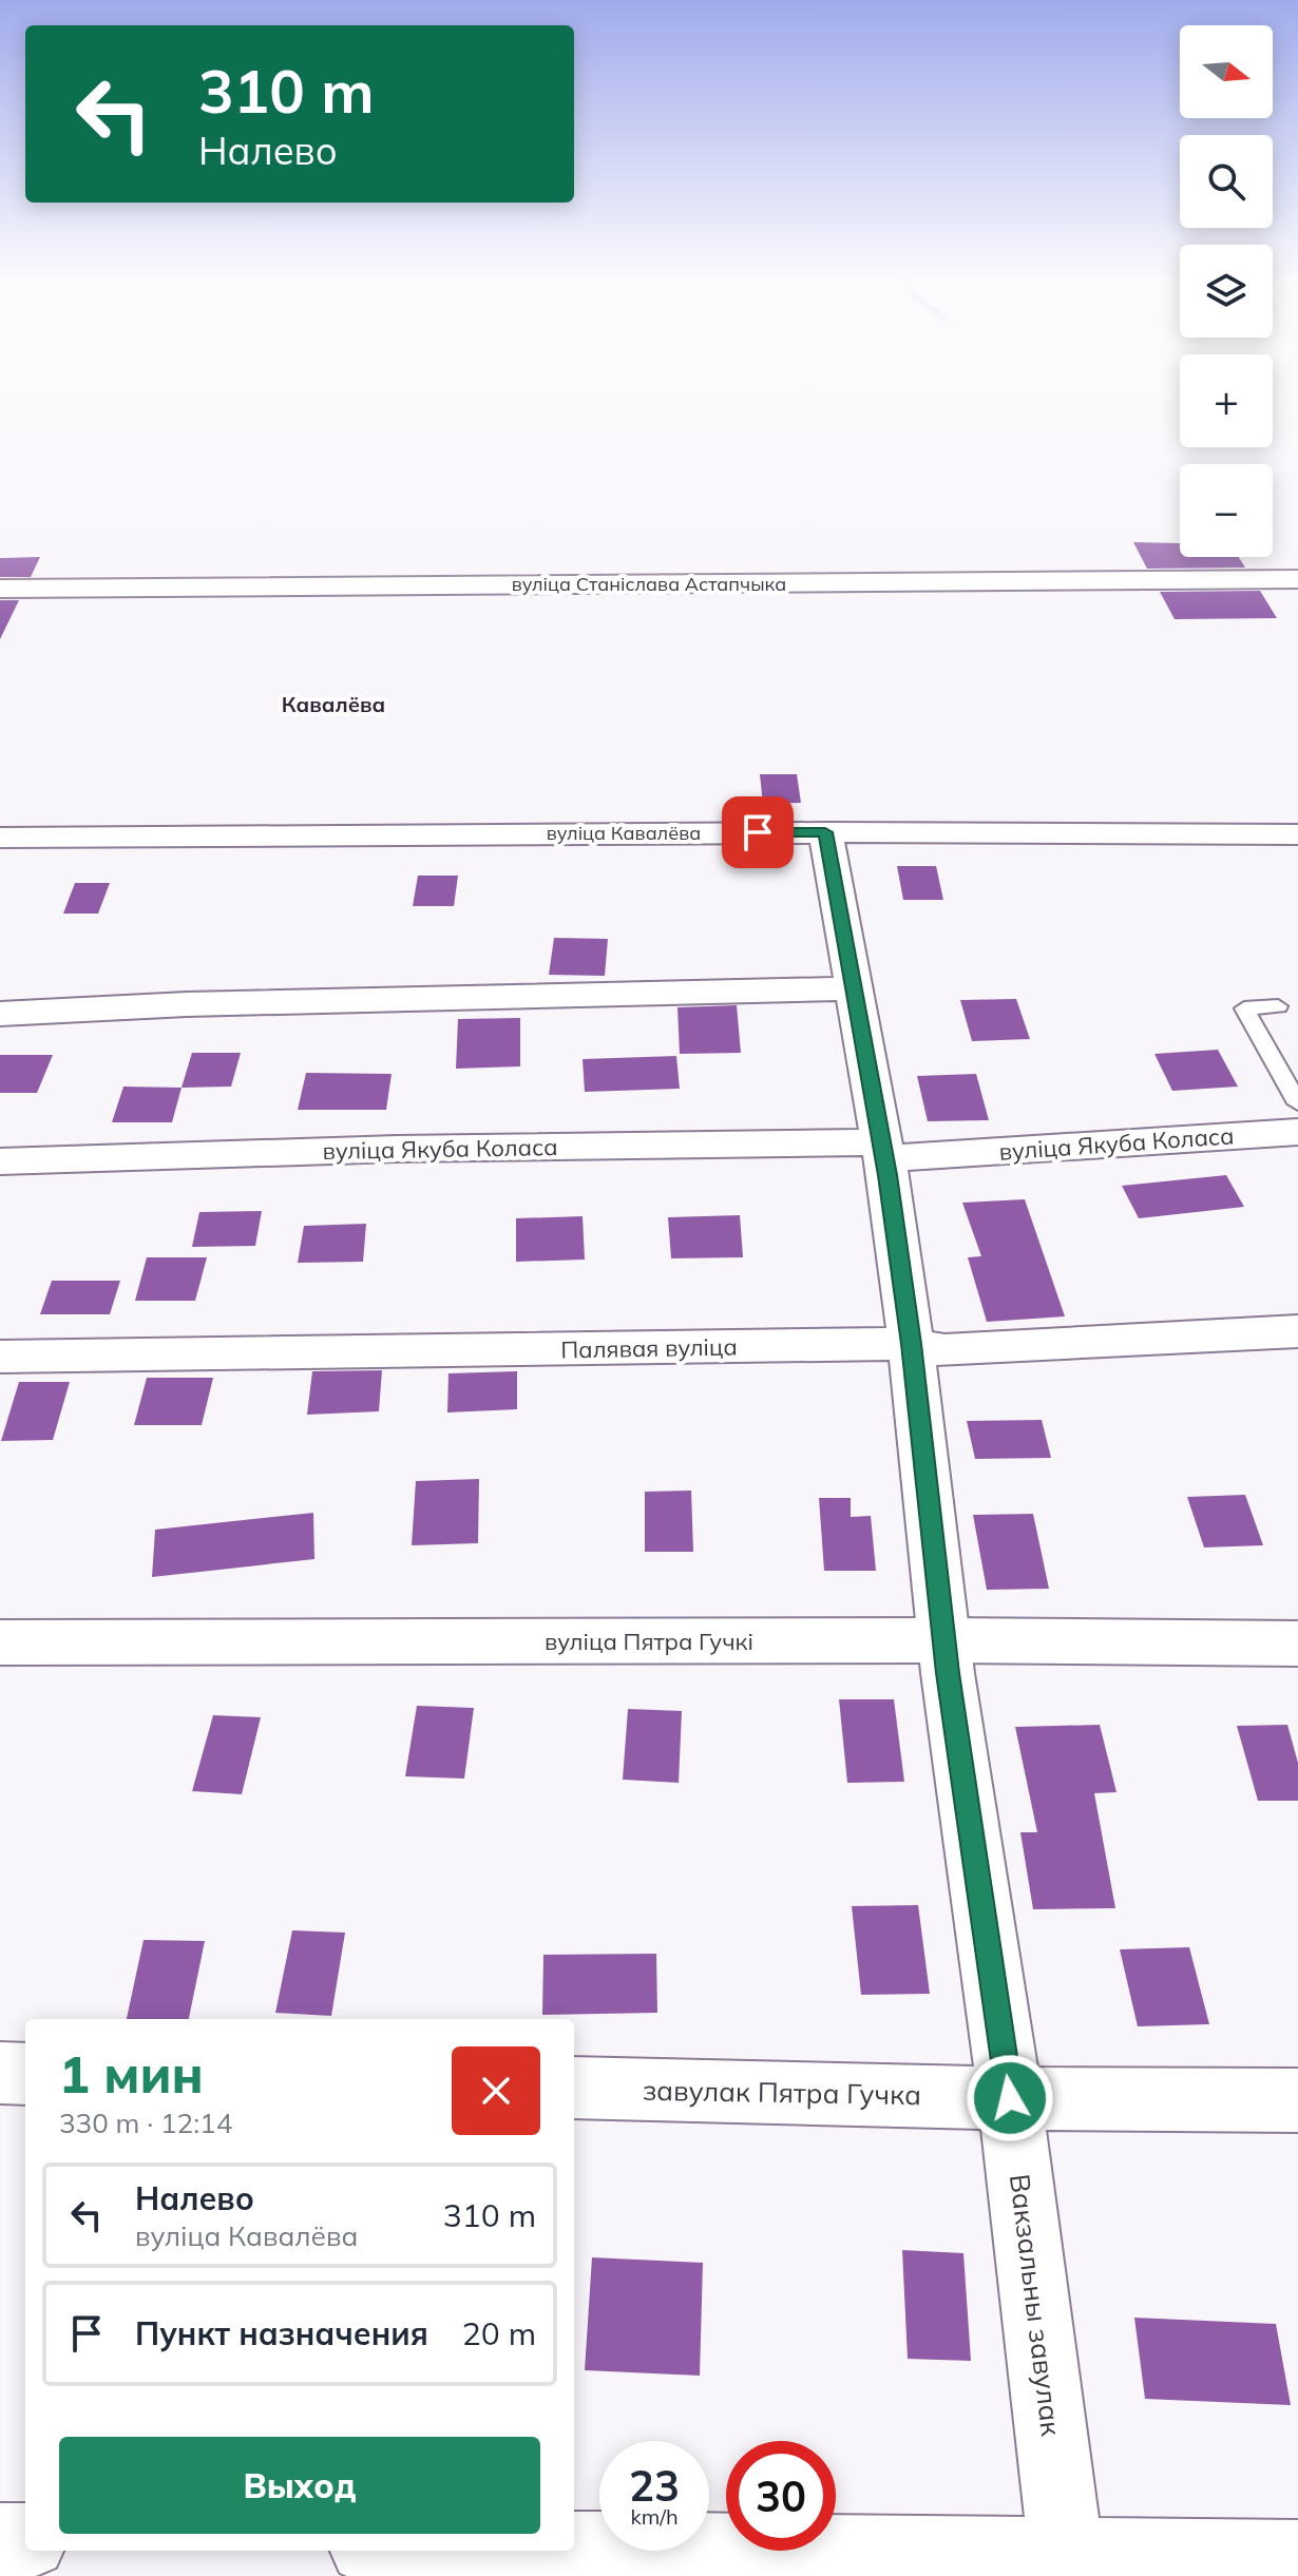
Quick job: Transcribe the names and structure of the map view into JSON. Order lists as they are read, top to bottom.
{
  "streets": {
    "street": [
      "вуліца Станіслава Астапчыка",
      "вуліца Кавалёва",
      "вуліца Якуба Коласа",
      "Палявая вуліца",
      "вуліца Пятра Гучкі",
      "завулак Пятра Гучка",
      "Вакзальны завулак"
    ]
  },
  "crossings": [
    ["вуліца Кавалёва", "Вакзальны завулак"],
    ["вуліца Якуба Коласа", "Вакзальны завулак"],
    ["Палявая вуліца", "Вакзальны завулак"],
    ["вуліца Пятра Гучкі", "Вакзальны завулак"],
    ["завулак Пятра Гучка", "Вакзальны завулак"]
  ],
  "districts": ["Кавалёва"],
  "north": "right",
  "page": {
    "map_buttons": ["+", "−"],
    "turn": ["310 m", "Налево"],
    "heading": ["1 мин", "330 m · 12:14"],
    "list": [
      {
        "name": "Налево",
        "note": "вуліца Кавалёва",
        "value": "310 m"
      },
      {
        "name": "Пункт назначения",
        "value": "20 m"
      }
    ],
    "buttons": "Выход",
    "speed": "23 km/h",
    "limit": "30"
  }
}
